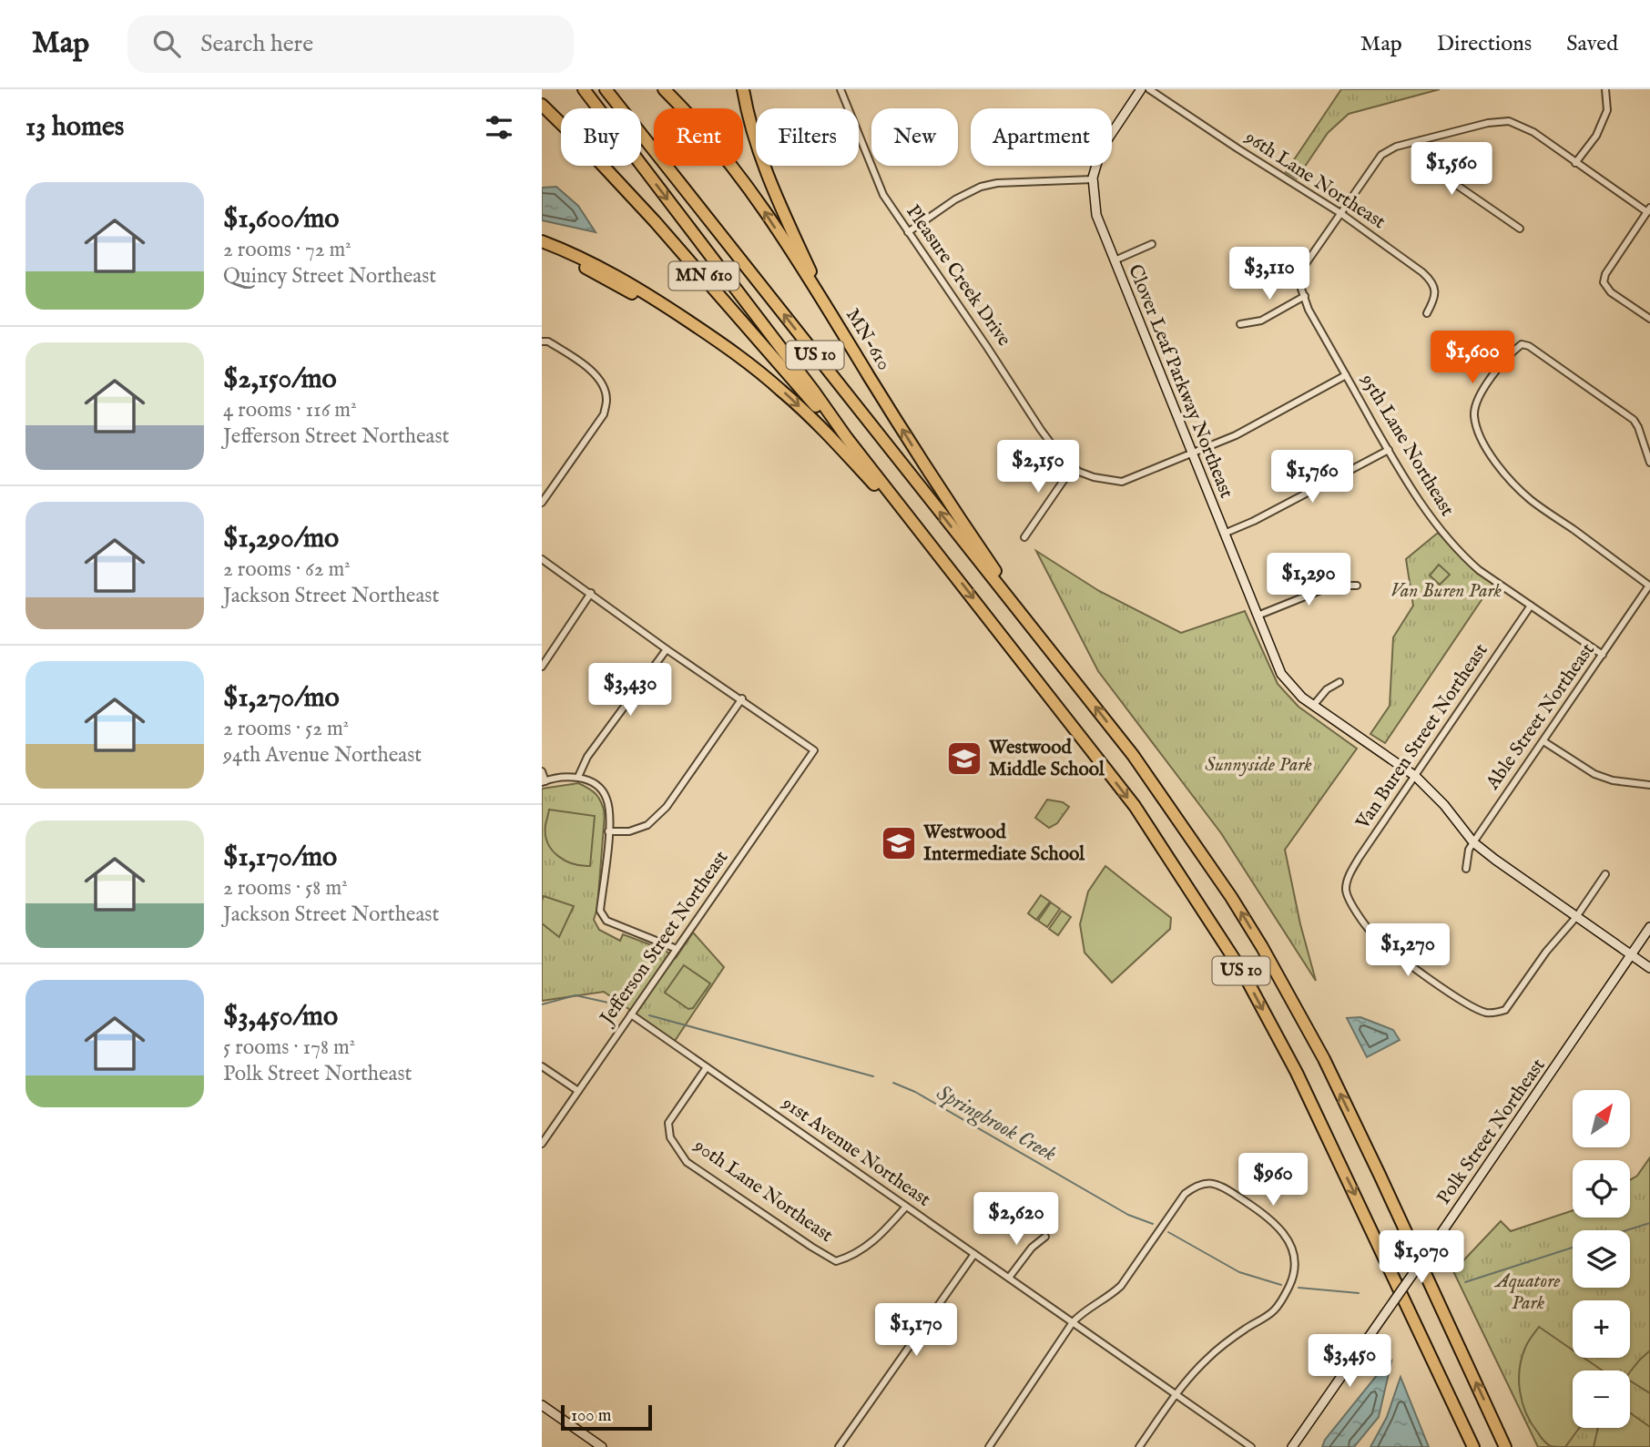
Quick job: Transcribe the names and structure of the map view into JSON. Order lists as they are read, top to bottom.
{
  "streets": {
    "highway": ["MN 610", "MN-610", "US 10"],
    "street": [
      "96th Lane Northeast",
      "Pleasure Creek Drive",
      "Clover Leaf Parkway Northeast",
      "95th Lane Northeast",
      "Able Street Northeast",
      "Van Buren Street Northeast",
      "Jefferson Street Northeast",
      "Polk Street Northeast",
      "91st Avenue Northeast",
      "90th Lane Northeast"
    ]
  },
  "crossings": [
    ["MN 610", "US 10"],
    ["MN-610", "US 10"],
    ["Clover Leaf Parkway Northeast", "Able Street Northeast"],
    ["Clover Leaf Parkway Northeast", "Van Buren Street Northeast"],
    ["Clover Leaf Parkway Northeast", "Polk Street Northeast"],
    ["95th Lane Northeast", "Able Street Northeast"],
    ["95th Lane Northeast", "Van Buren Street Northeast"],
    ["Jefferson Street Northeast", "91st Avenue Northeast"],
    ["91st Avenue Northeast", "90th Lane Northeast"]
  ],
  "water": ["Springbrook Creek"],
  "parks": ["Van Buren Park", "Sunnyside Park", "Aquatore Park"],
  "places": {
    "school or university": ["Westwood Middle School", "Westwood Intermediate School"]
  },
  "scale_bar": "100 m",
  "north": "top right",
  "page": {
    "header": "Map",
    "search": "Search here",
    "nav": ["Map", "Directions", "Saved"],
    "heading": "13 homes",
    "chip": [
      "Buy",
      "Rent",
      "Filters",
      "New",
      "Apartment"
    ],
    "price": [
      "$1,560",
      "$3,110",
      "$1,600",
      "$2,150",
      "$1,760",
      "$1,290",
      "$3,430",
      "$1,270",
      "$960",
      "$2,620",
      "$1,070",
      "$1,170",
      "$3,450"
    ],
    "list": [
      {
        "name": "$1,600/mo",
        "note": "2 rooms · 72 m² · Quincy Street Northeast"
      },
      {
        "name": "$2,150/mo",
        "note": "4 rooms · 116 m² · Jefferson Street Northeast"
      },
      {
        "name": "$1,290/mo",
        "note": "2 rooms · 62 m² · Jackson Street Northeast"
      },
      {
        "name": "$1,270/mo",
        "note": "2 rooms · 52 m² · 94th Avenue Northeast"
      },
      {
        "name": "$1,170/mo",
        "note": "2 rooms · 58 m² · Jackson Street Northeast"
      },
      {
        "name": "$3,450/mo",
        "note": "5 rooms · 178 m² · Polk Street Northeast"
      }
    ],
    "map_buttons": ["+", "−"],
    "scale": "100 m"
  }
}
